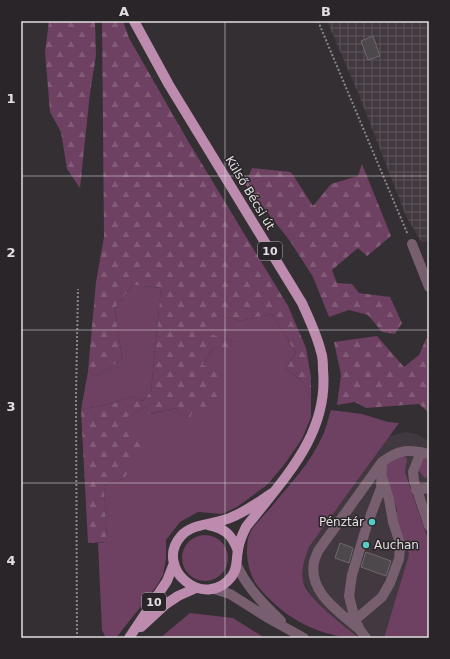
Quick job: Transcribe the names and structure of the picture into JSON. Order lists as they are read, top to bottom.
{
  "streets": {
    "main road": ["Külső Bécsi út", "10"]
  },
  "crossings": [
    ["Külső Bécsi út", "10"]
  ],
  "places": ["Pénztár", "Auchan"],
  "grid": {
    "columns": ["A", "B"],
    "rows": [
      "1",
      "2",
      "3",
      "4"
    ]
  }
}
